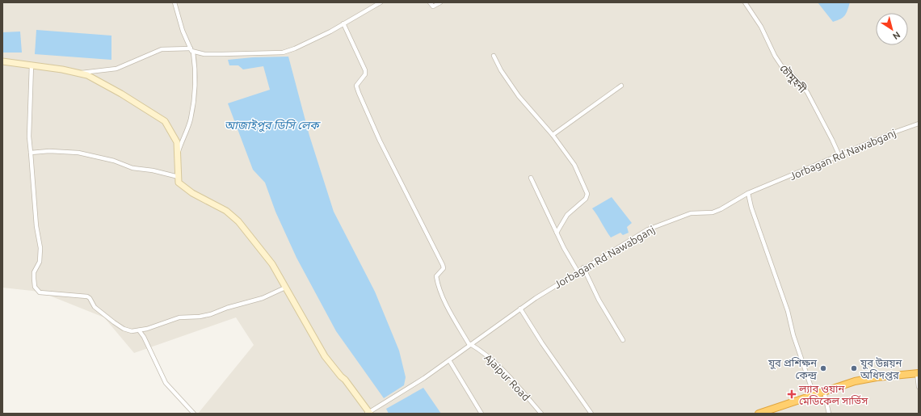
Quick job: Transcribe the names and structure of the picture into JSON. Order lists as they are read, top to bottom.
{
  "streets": {
    "street": ["চৌমুহনী", "Jorbagan Rd Nawabganj", "Ajaipur Road"]
  },
  "crossings": [
    ["চৌমুহনী", "Jorbagan Rd Nawabganj"],
    ["Jorbagan Rd Nawabganj", "Ajaipur Road"]
  ],
  "water": ["আজাইপুর ডিসি লেক"],
  "places": {
    "other": ["যুব প্রশিক্ষন কেন্দ্র", "যুব উন্নয়ন অধিদপ্তর"],
    "health": ["ল্যাব ওয়ান মেডিকেল সার্ভিস"]
  },
  "north": "bottom right"
}
